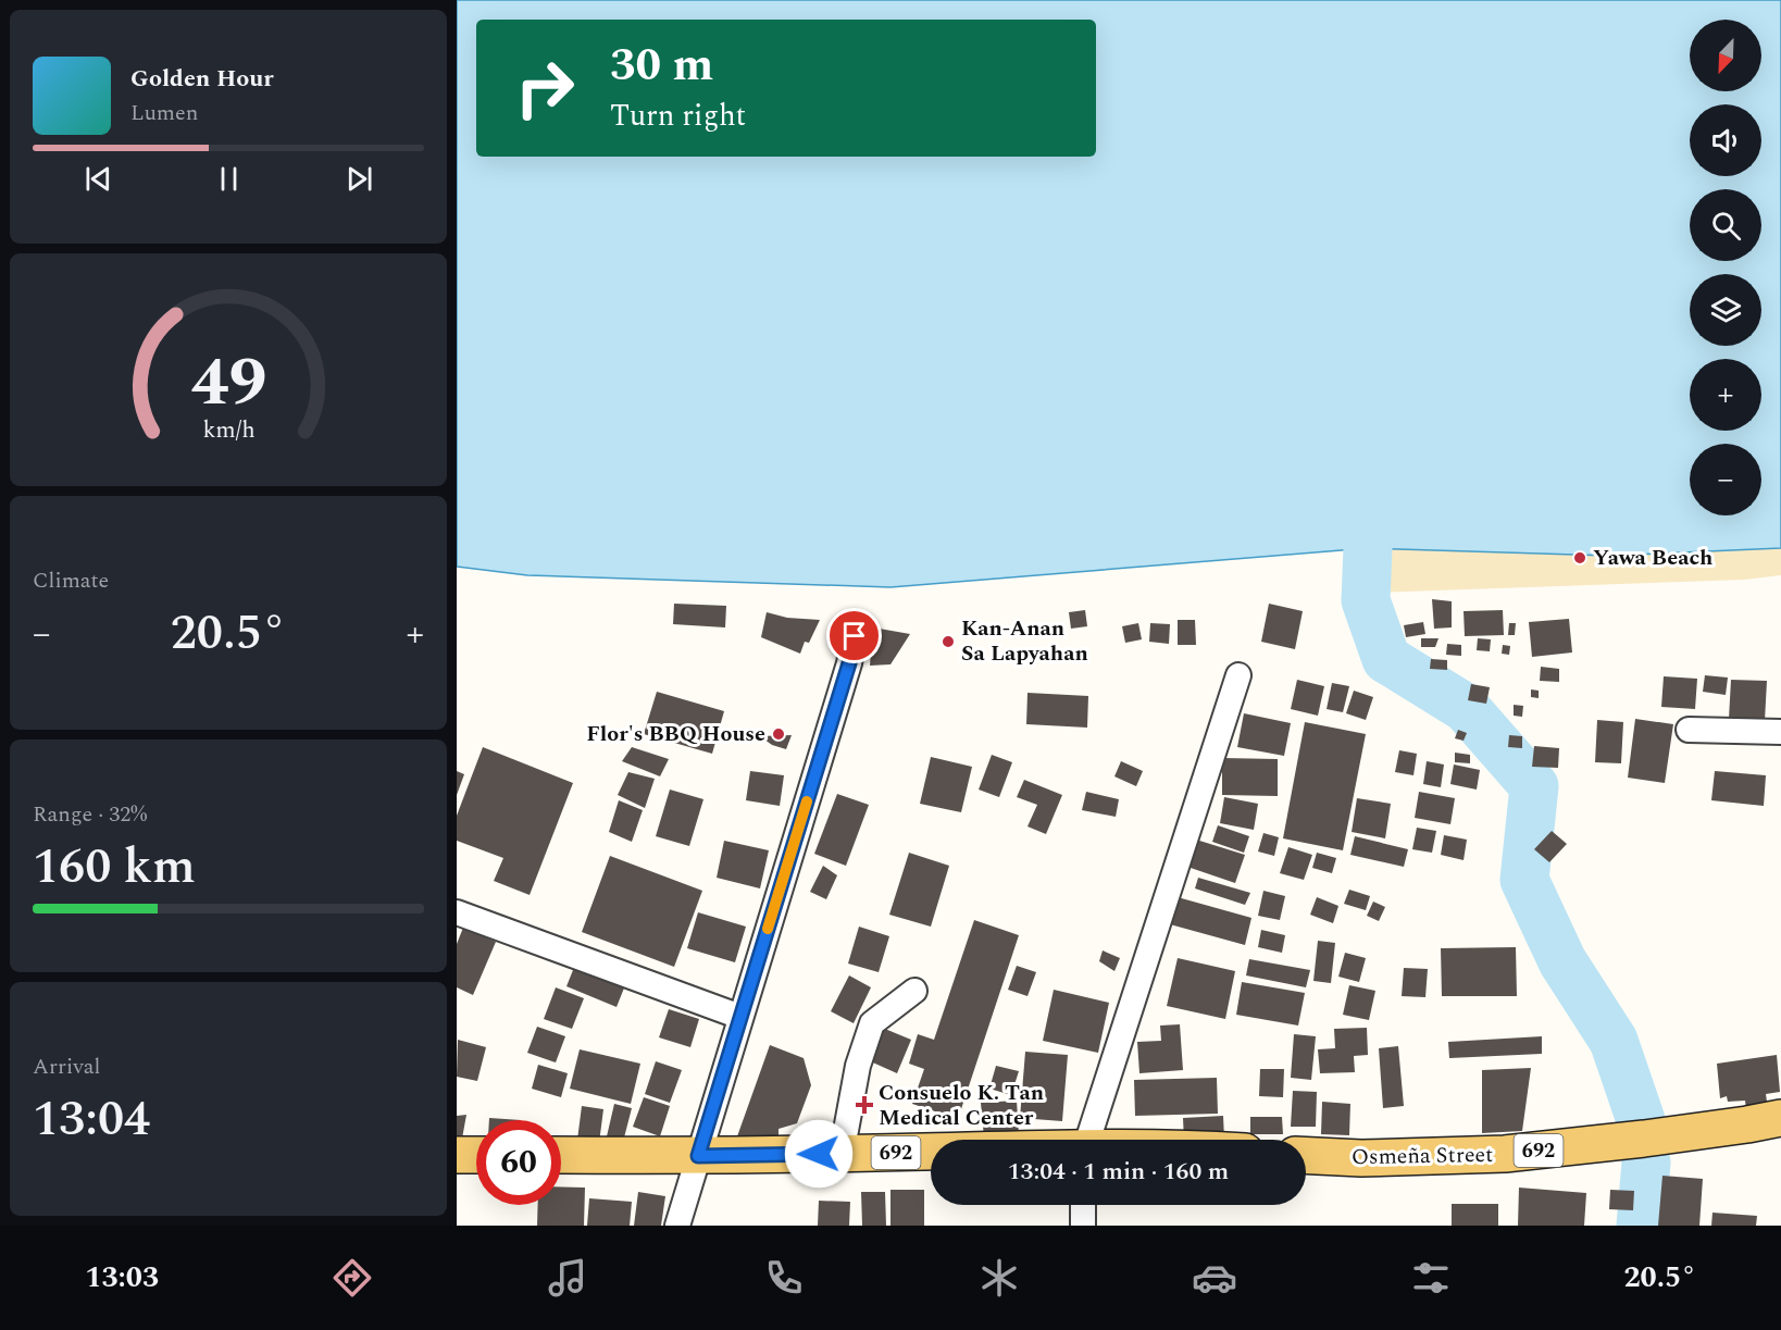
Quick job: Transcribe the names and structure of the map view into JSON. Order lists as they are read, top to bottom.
{
  "streets": {
    "main road": ["692", "Osmeña Street"]
  },
  "places": {
    "other": ["Yawa Beach", "Kan-Anan Sa Lapyahan", "Flor's BBQ House"],
    "health": ["Consuelo K. Tan Medical Center"]
  },
  "north": "bottom left",
  "page": {
    "map_buttons": ["+", "−"],
    "turn": ["30 m", "Turn right"],
    "song": ["Golden Hour", "Lumen"],
    "tile": [
      "Climate",
      ["Range · 32%", "160 km"],
      ["Arrival", "13:04"]
    ],
    "heat": ["−", "20.5°", "+"],
    "limit": "60",
    "trip": "13:04 · 1 min · 160 m",
    "tabs": ["13:03", "20.5°"],
    "gauge": ["49", "km/h"]
  }
}
